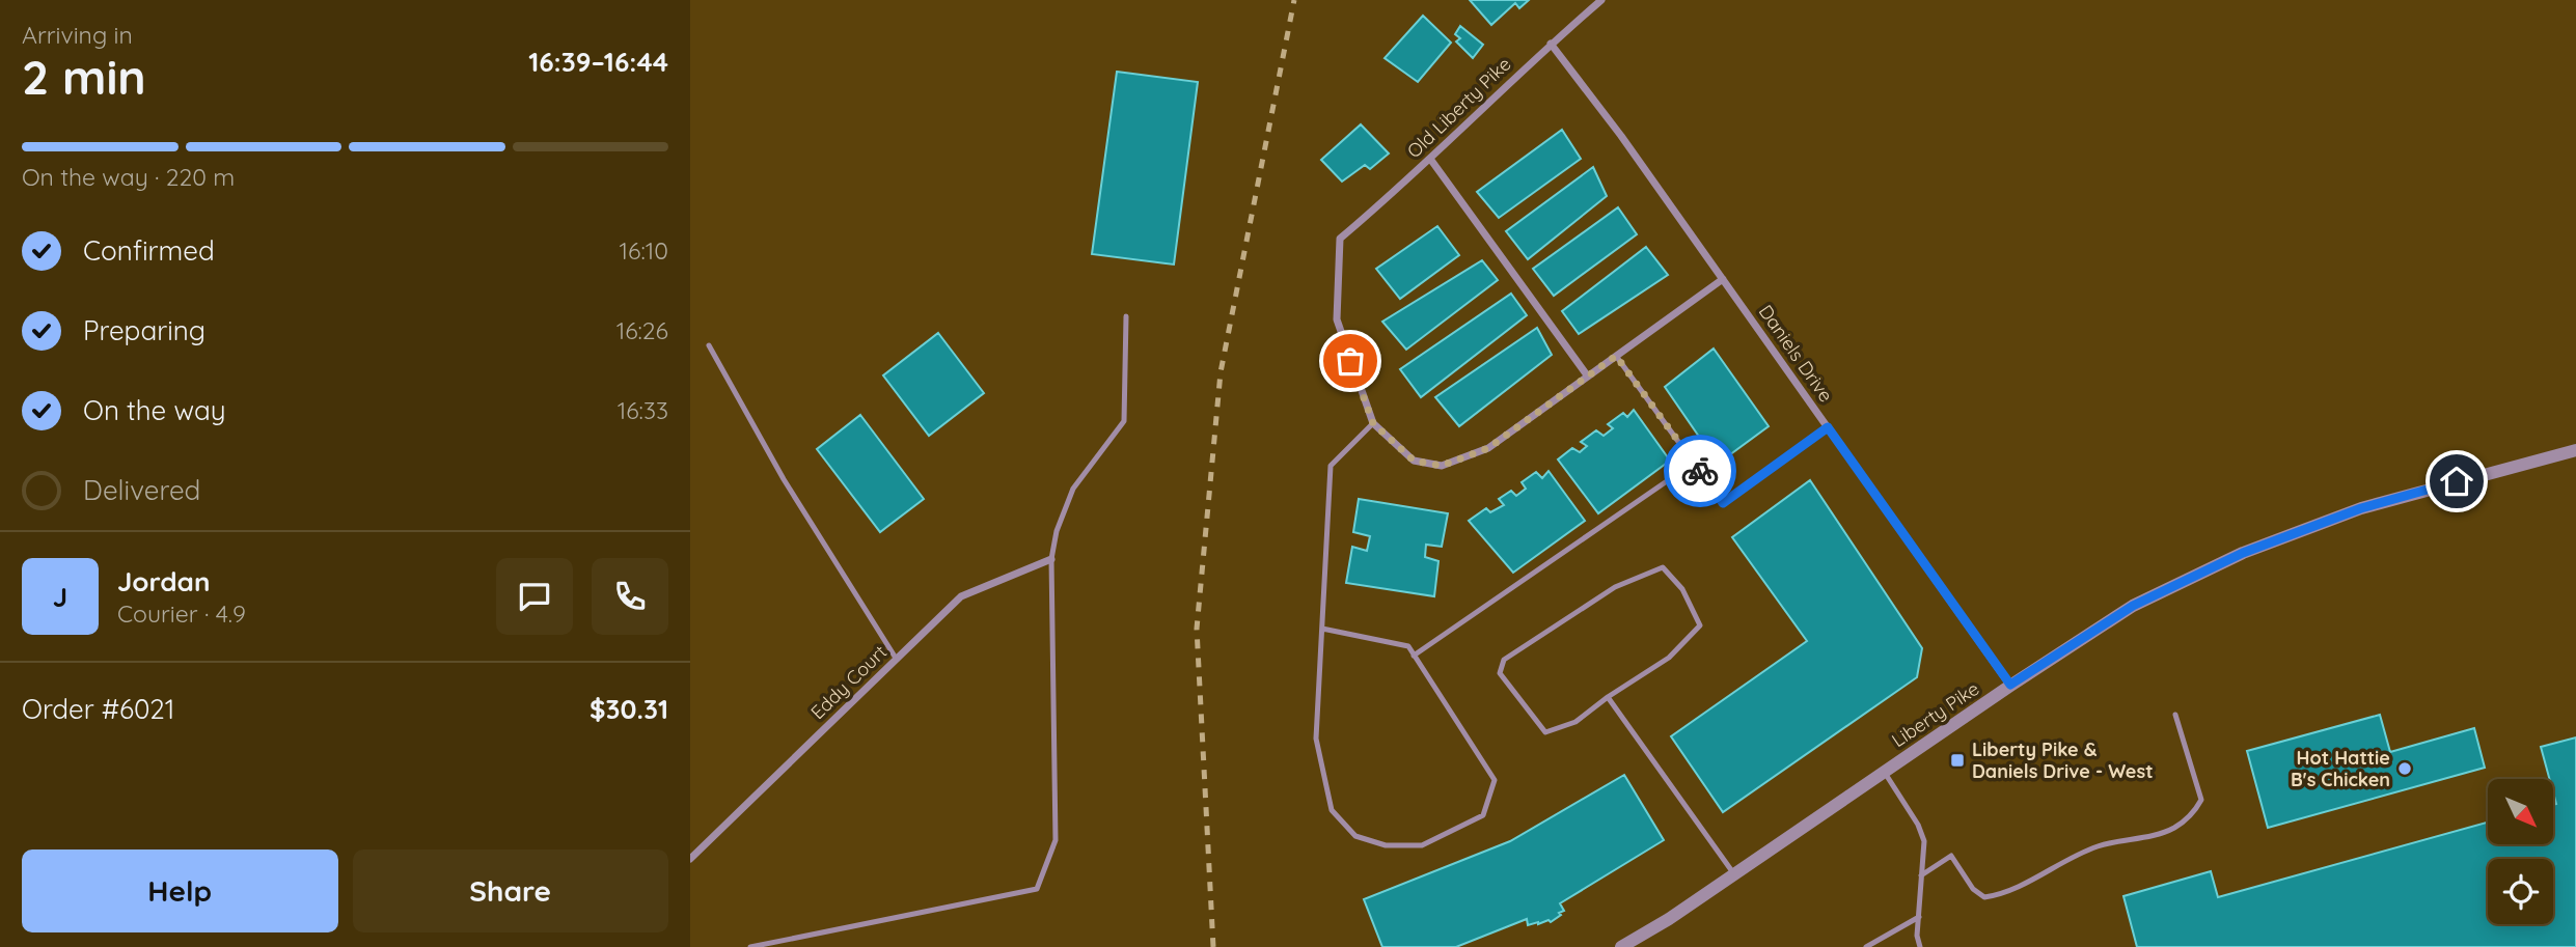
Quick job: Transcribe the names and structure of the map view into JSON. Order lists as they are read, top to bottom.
{
  "streets": {
    "street": [
      "Old Liberty Pike",
      "Daniels Drive",
      "Eddy Court",
      "Liberty Pike"
    ]
  },
  "crossings": [
    ["Old Liberty Pike", "Daniels Drive"],
    ["Daniels Drive", "Liberty Pike"]
  ],
  "places": {
    "transit": ["Liberty Pike & Daniels Drive - West"],
    "other": ["Hot Hattie B's Chicken"]
  },
  "north": "bottom right",
  "page": {
    "heading": ["2 min", "Arriving in", "16:39–16:44"],
    "panel": [
      "Jordan",
      "Courier · 4.9",
      "Order #6021",
      "$30.31"
    ],
    "bar": "On the way · 220 m",
    "list": [
      ["Confirmed", "16:10"],
      ["Preparing", "16:26"],
      ["On the way", "16:33"],
      "Delivered"
    ],
    "round": "J",
    "buttons": ["Help", "Share"]
  }
}
